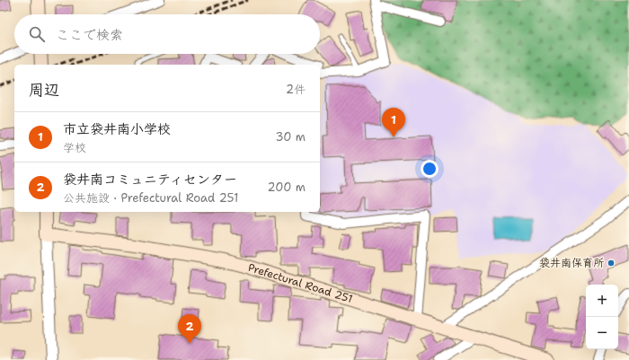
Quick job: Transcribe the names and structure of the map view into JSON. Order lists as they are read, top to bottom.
{
  "streets": {
    "main road": ["Prefectural Road 251"]
  },
  "places": ["袋井南保育所"],
  "page": {
    "search": "ここで検索",
    "heading": ["周辺", "2件"],
    "pins": ["1", "2"],
    "list": [
      {
        "mark": "1",
        "name": "市立袋井南小学校",
        "note": "学校",
        "value": "30 m"
      },
      {
        "mark": "2",
        "name": "袋井南コミュニティセンター",
        "note": "公共施設 · Prefectural Road 251",
        "value": "200 m"
      }
    ],
    "map_buttons": ["+", "−"]
  }
}
